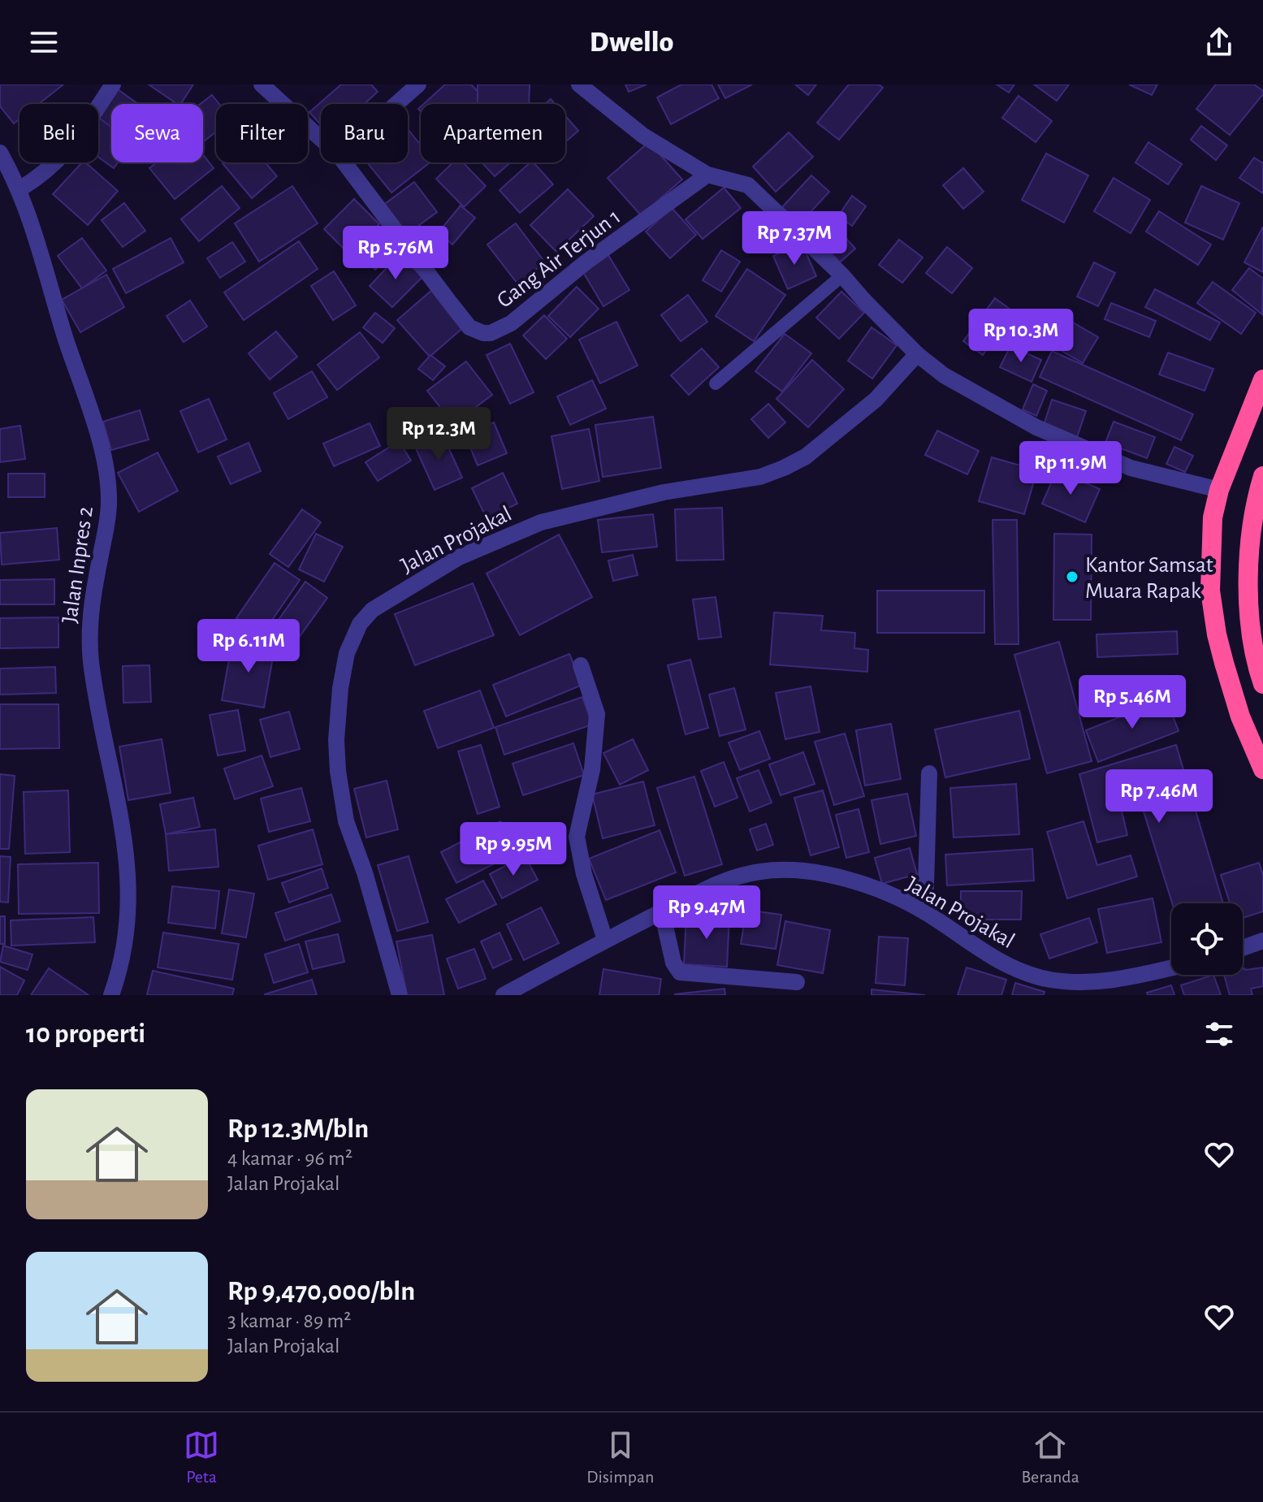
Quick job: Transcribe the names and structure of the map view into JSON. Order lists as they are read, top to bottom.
{
  "streets": {
    "street": ["Gang Air Terjun 1", "Jalan Projakal", "Jalan Inpres 2"]
  },
  "places": ["Kantor Samsat Muara Rapak"],
  "page": {
    "header": "Dwello",
    "chip": [
      "Beli",
      "Sewa",
      "Filter",
      "Baru",
      "Apartemen"
    ],
    "price": [
      "Rp 7.37M",
      "Rp 5.76M",
      "Rp 10.3M",
      "Rp 12.3M",
      "Rp 11.9M",
      "Rp 6.11M",
      "Rp 5.46M",
      "Rp 7.46M",
      "Rp 9.95M",
      "Rp 9.47M"
    ],
    "heading": "10 properti",
    "list": [
      {
        "name": "Rp 12.3M/bln",
        "note": "4 kamar · 96 m² · Jalan Projakal"
      },
      {
        "name": "Rp 9,470,000/bln",
        "note": "3 kamar · 89 m² · Jalan Projakal"
      }
    ],
    "tabs": ["Peta", "Disimpan", "Beranda"]
  }
}
